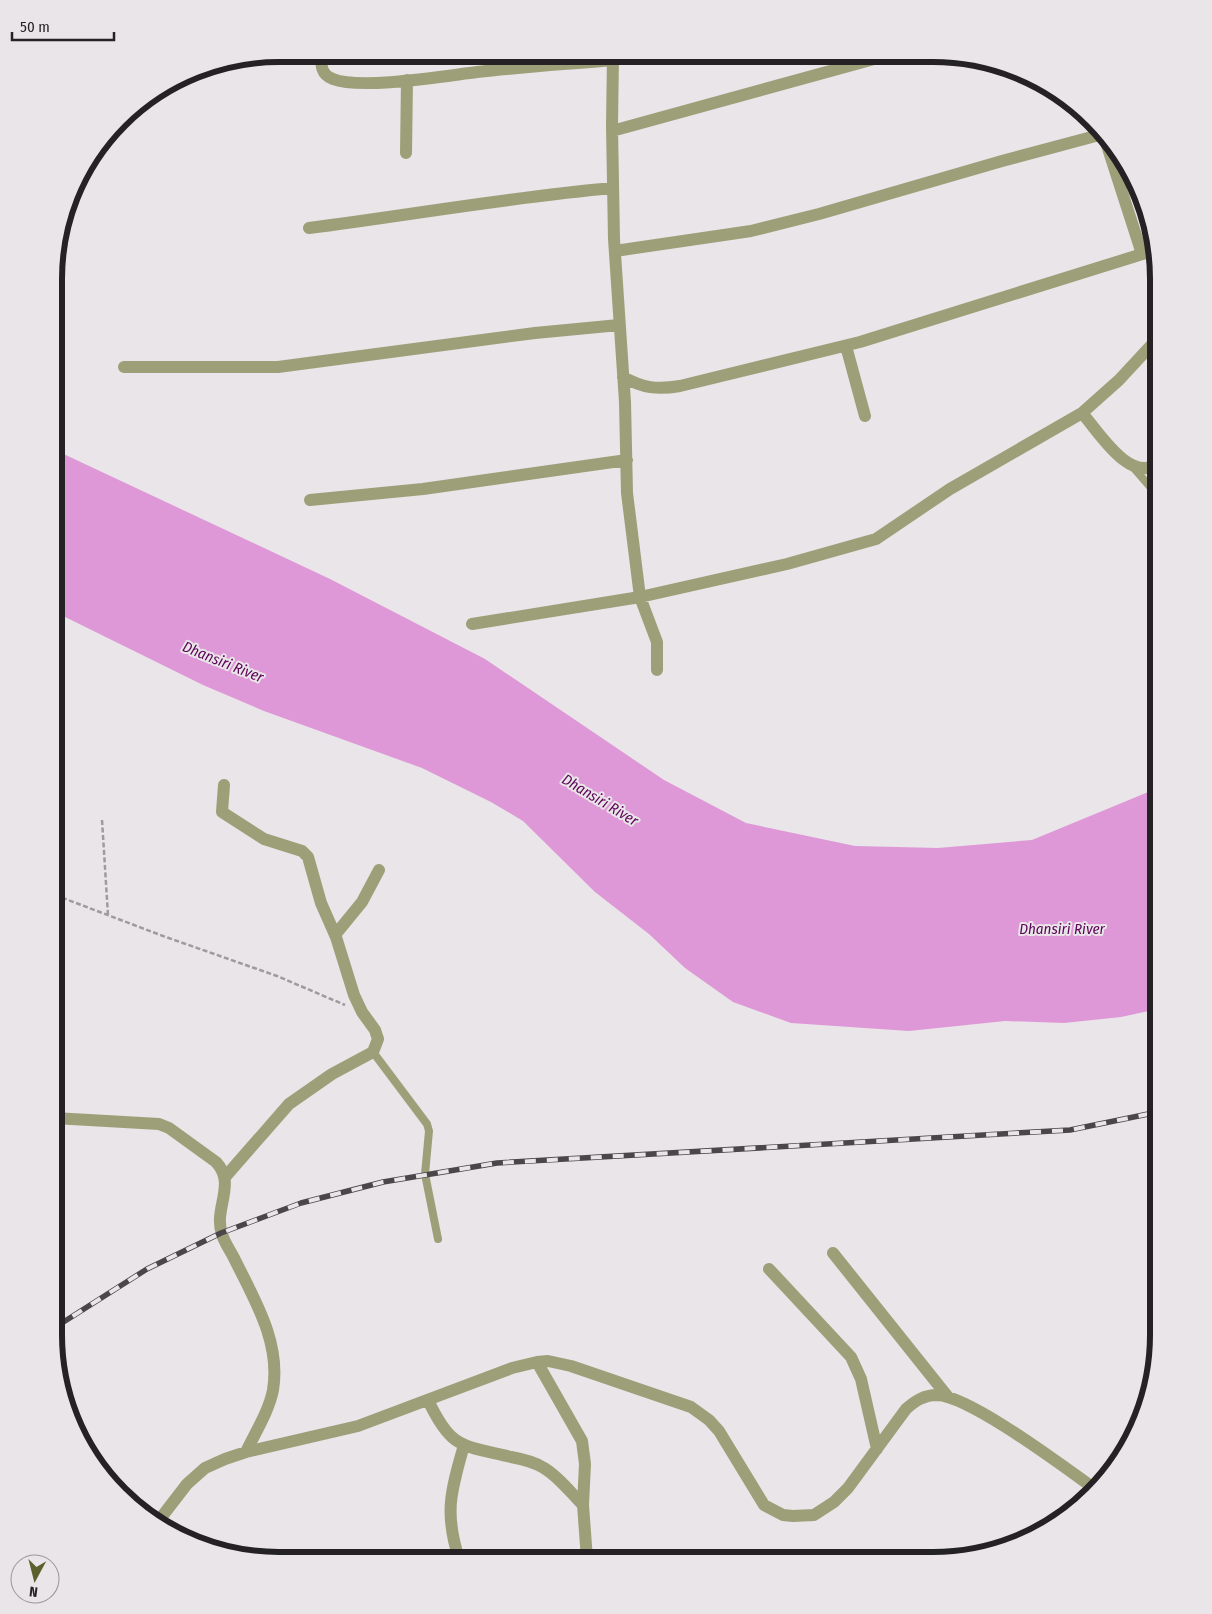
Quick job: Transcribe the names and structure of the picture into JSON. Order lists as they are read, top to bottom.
{
  "water": ["Dhansiri River"],
  "scale_bar": "50 m",
  "north": "bottom"
}
